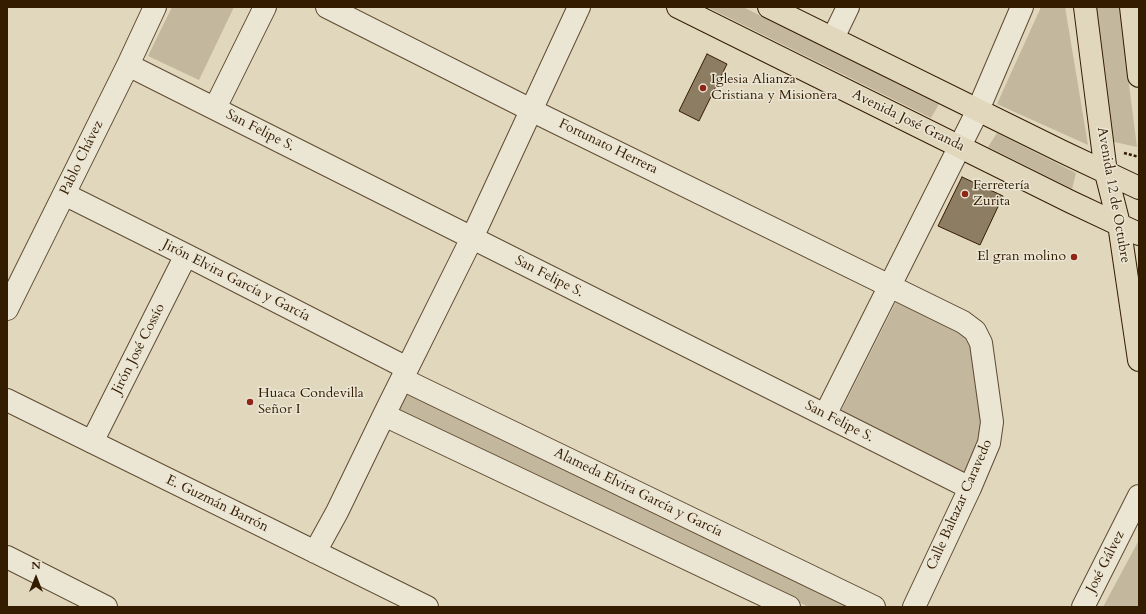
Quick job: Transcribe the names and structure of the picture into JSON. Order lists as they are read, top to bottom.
{
  "streets": {
    "main road": ["Avenida José Granda", "Avenida 12 de Octubre"],
    "street": [
      "San Felipe S.",
      "Fortunato Herrera",
      "Pablo Chávez",
      "Jirón Elvira García y García",
      "Jirón José Cossío",
      "Alameda Elvira García y García",
      "E. Guzmán Barrón",
      "Calle Baltazar Caravedo",
      "José Gálvez"
    ]
  },
  "crossings": [
    ["Avenida José Granda", "Avenida 12 de Octubre"],
    ["San Felipe S.", "Pablo Chávez"],
    ["San Felipe S.", "Calle Baltazar Caravedo"],
    ["Fortunato Herrera", "Calle Baltazar Caravedo"],
    ["Pablo Chávez", "Jirón Elvira García y García"],
    ["Jirón Elvira García y García", "Jirón José Cossío"],
    ["Jirón Elvira García y García", "Alameda Elvira García y García"],
    ["Jirón José Cossío", "E. Guzmán Barrón"]
  ],
  "places": [
    "Iglesia Alianza Cristiana y Misionera",
    "Ferretería Zurita",
    "El gran molino",
    "Huaca Condevilla Señor I"
  ],
  "north": "top"
}
